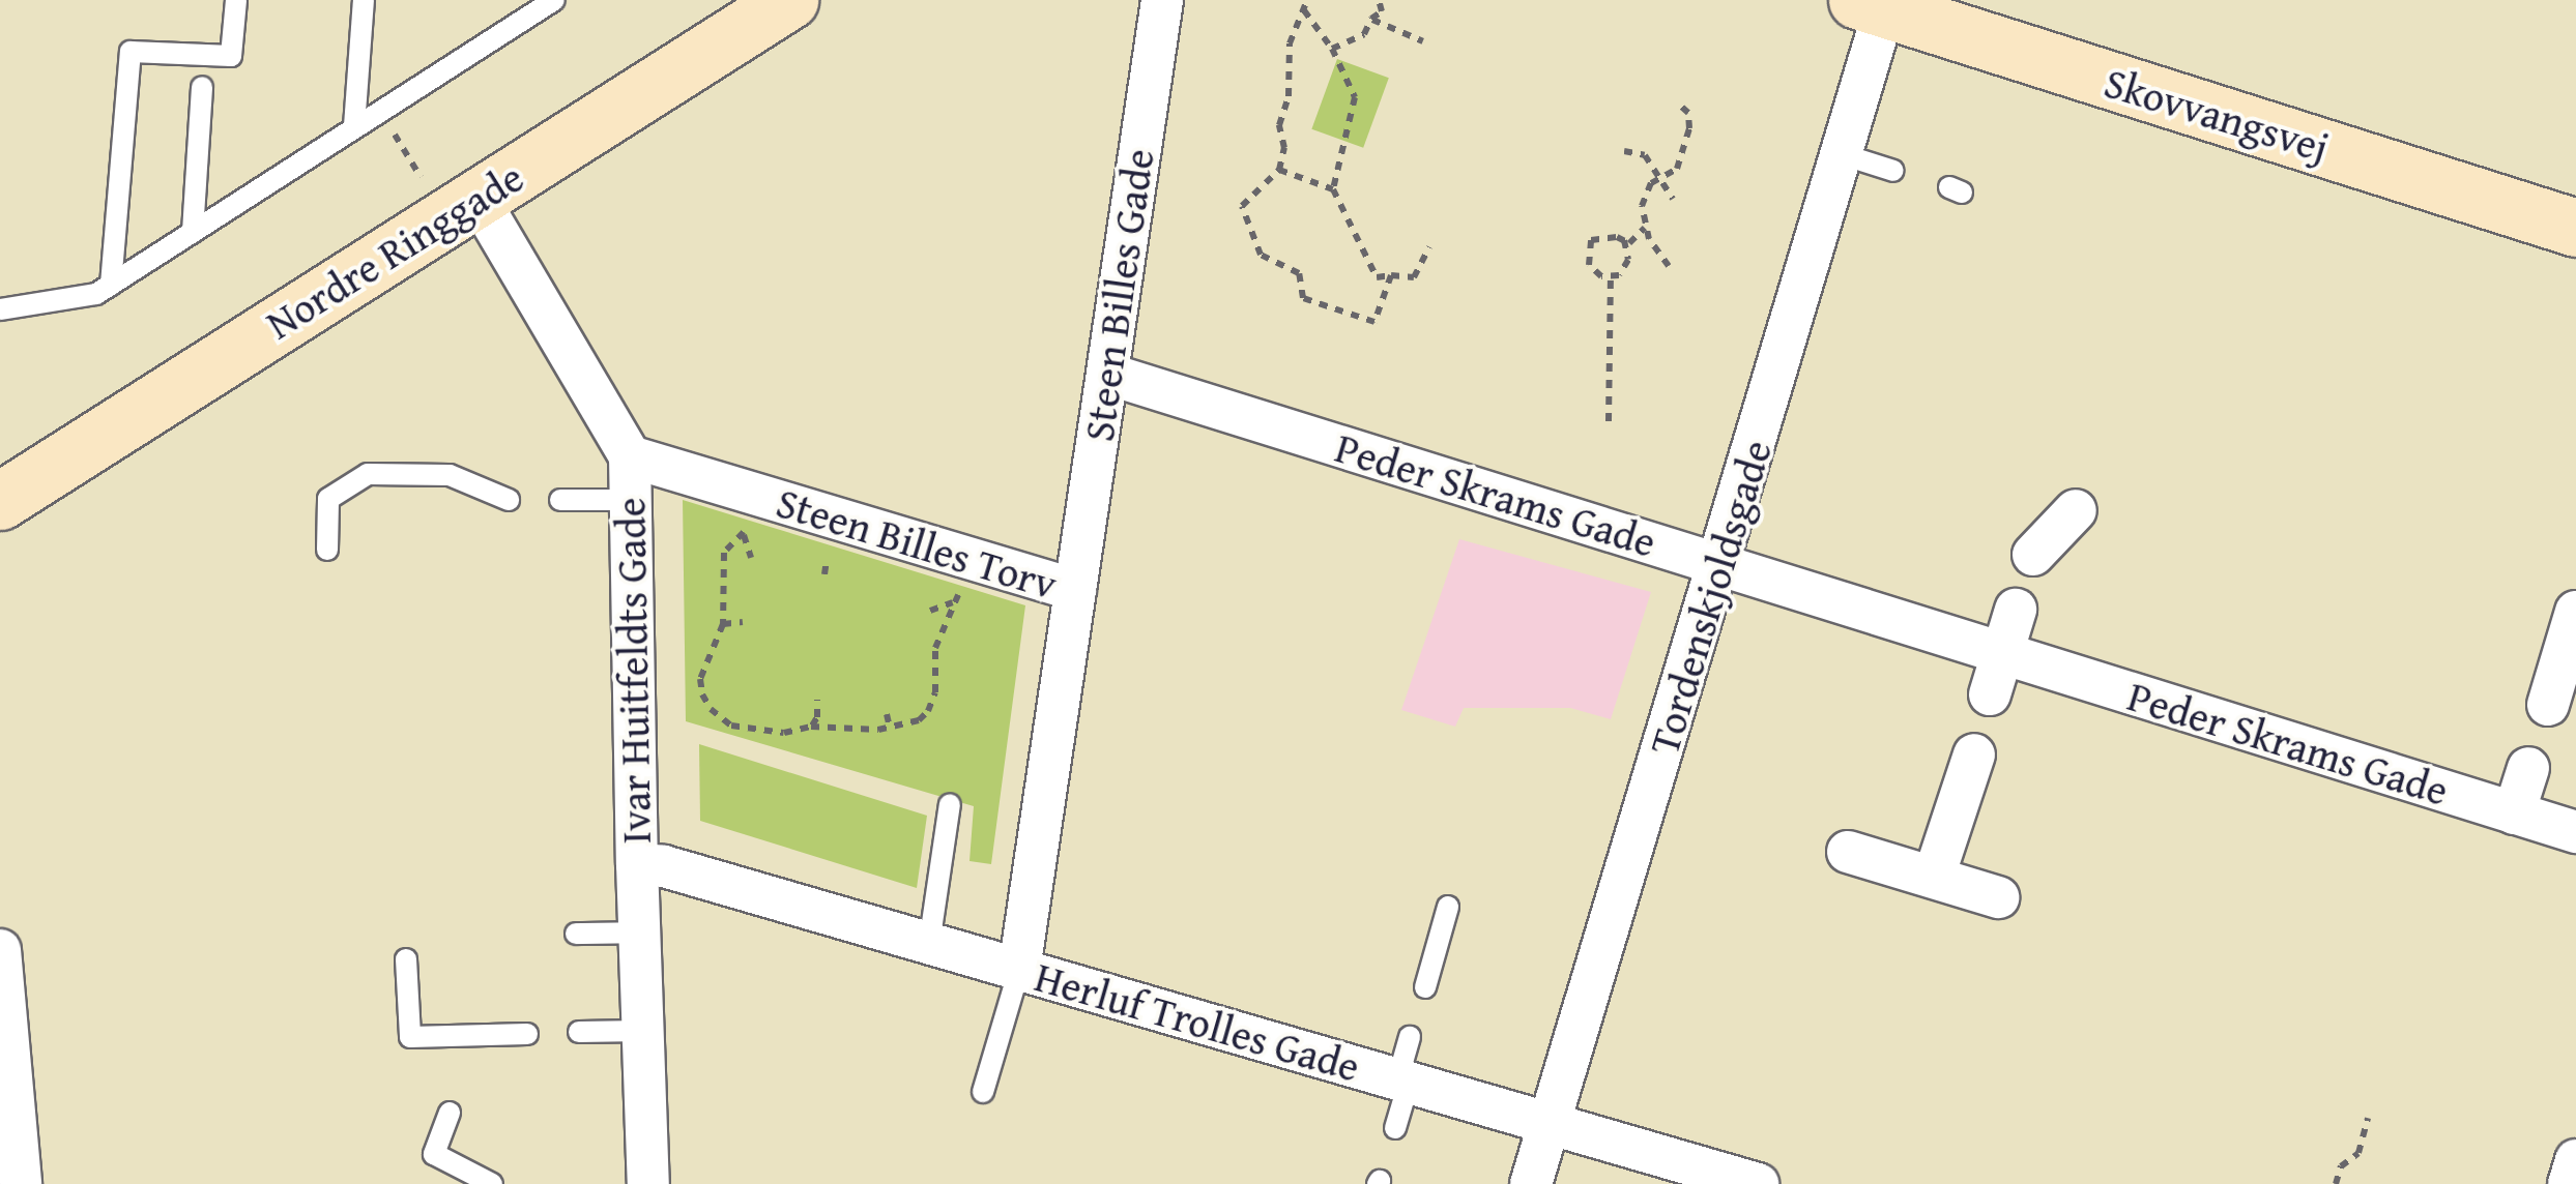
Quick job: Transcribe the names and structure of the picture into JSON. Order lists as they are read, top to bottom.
{
  "streets": {
    "street": [
      "Skovvangsvej",
      "Nordre Ringgade",
      "Steen Billes Gade",
      "Peder Skrams Gade",
      "Steen Billes Torv",
      "Tordenskjoldsgade",
      "Ivar Huitfeldts Gade",
      "Herluf Trolles Gade"
    ]
  },
  "crossings": [
    ["Skovvangsvej", "Tordenskjoldsgade"],
    ["Nordre Ringgade", "Ivar Huitfeldts Gade"],
    ["Steen Billes Gade", "Peder Skrams Gade"],
    ["Steen Billes Gade", "Steen Billes Torv"],
    ["Peder Skrams Gade", "Tordenskjoldsgade"],
    ["Steen Billes Torv", "Ivar Huitfeldts Gade"],
    ["Steen Billes Torv", "Herluf Trolles Gade"],
    ["Tordenskjoldsgade", "Herluf Trolles Gade"],
    ["Ivar Huitfeldts Gade", "Herluf Trolles Gade"]
  ]
}
